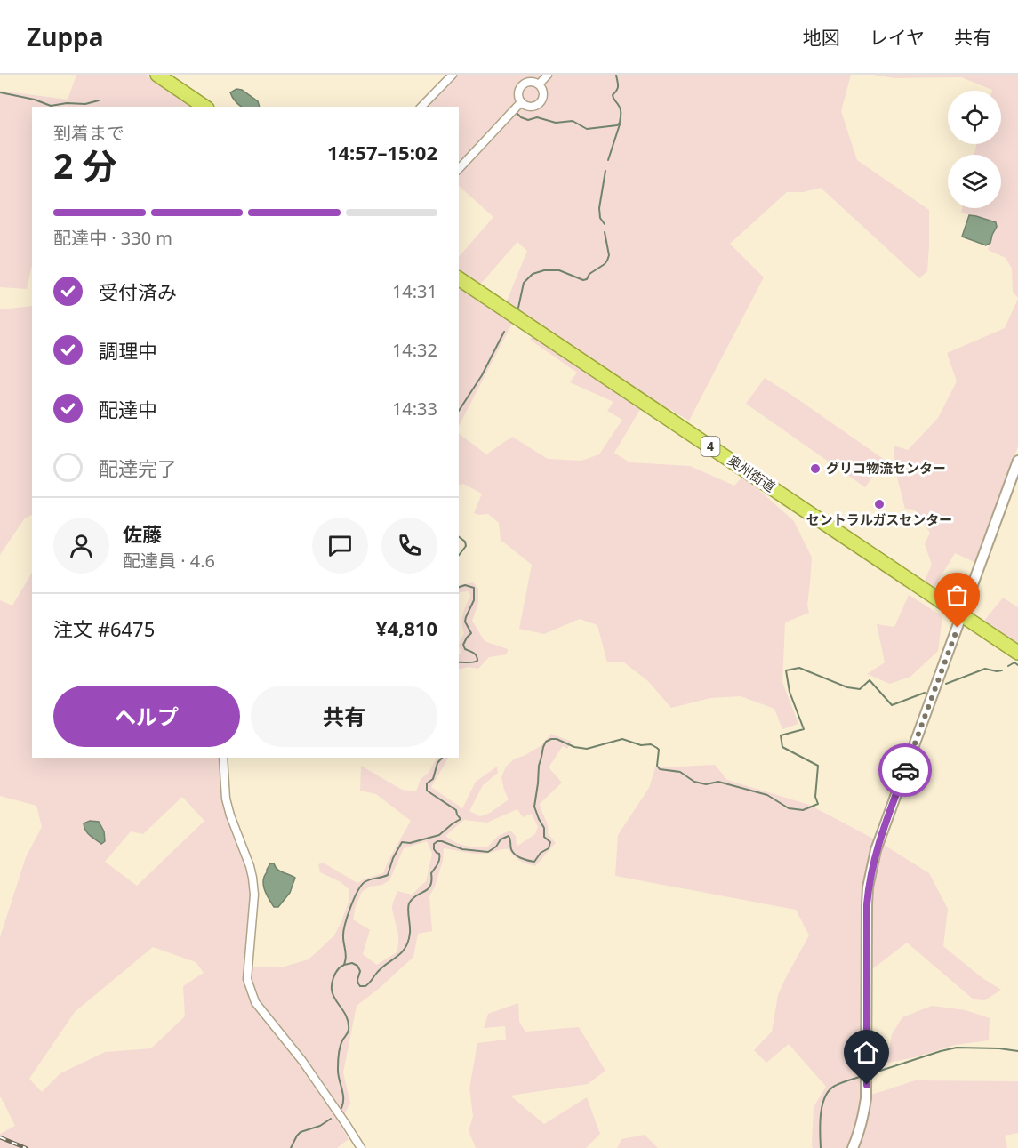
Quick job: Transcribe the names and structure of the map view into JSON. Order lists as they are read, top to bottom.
{
  "streets": {
    "highway": ["4", "奥州街道"]
  },
  "places": ["グリコ物流センター", "セントラルガスセンター"],
  "page": {
    "header": "Zuppa",
    "nav": ["地図", "レイヤ", "共有"],
    "heading": ["2 分", "到着まで", "14:57–15:02"],
    "panel": [
      "佐藤",
      "配達員 · 4.6",
      "注文 #6475",
      "¥4,810"
    ],
    "bar": "配達中 · 330 m",
    "list": [
      ["受付済み", "14:31"],
      ["調理中", "14:32"],
      ["配達中", "14:33"],
      "配達完了"
    ],
    "buttons": ["ヘルプ", "共有"]
  }
}
